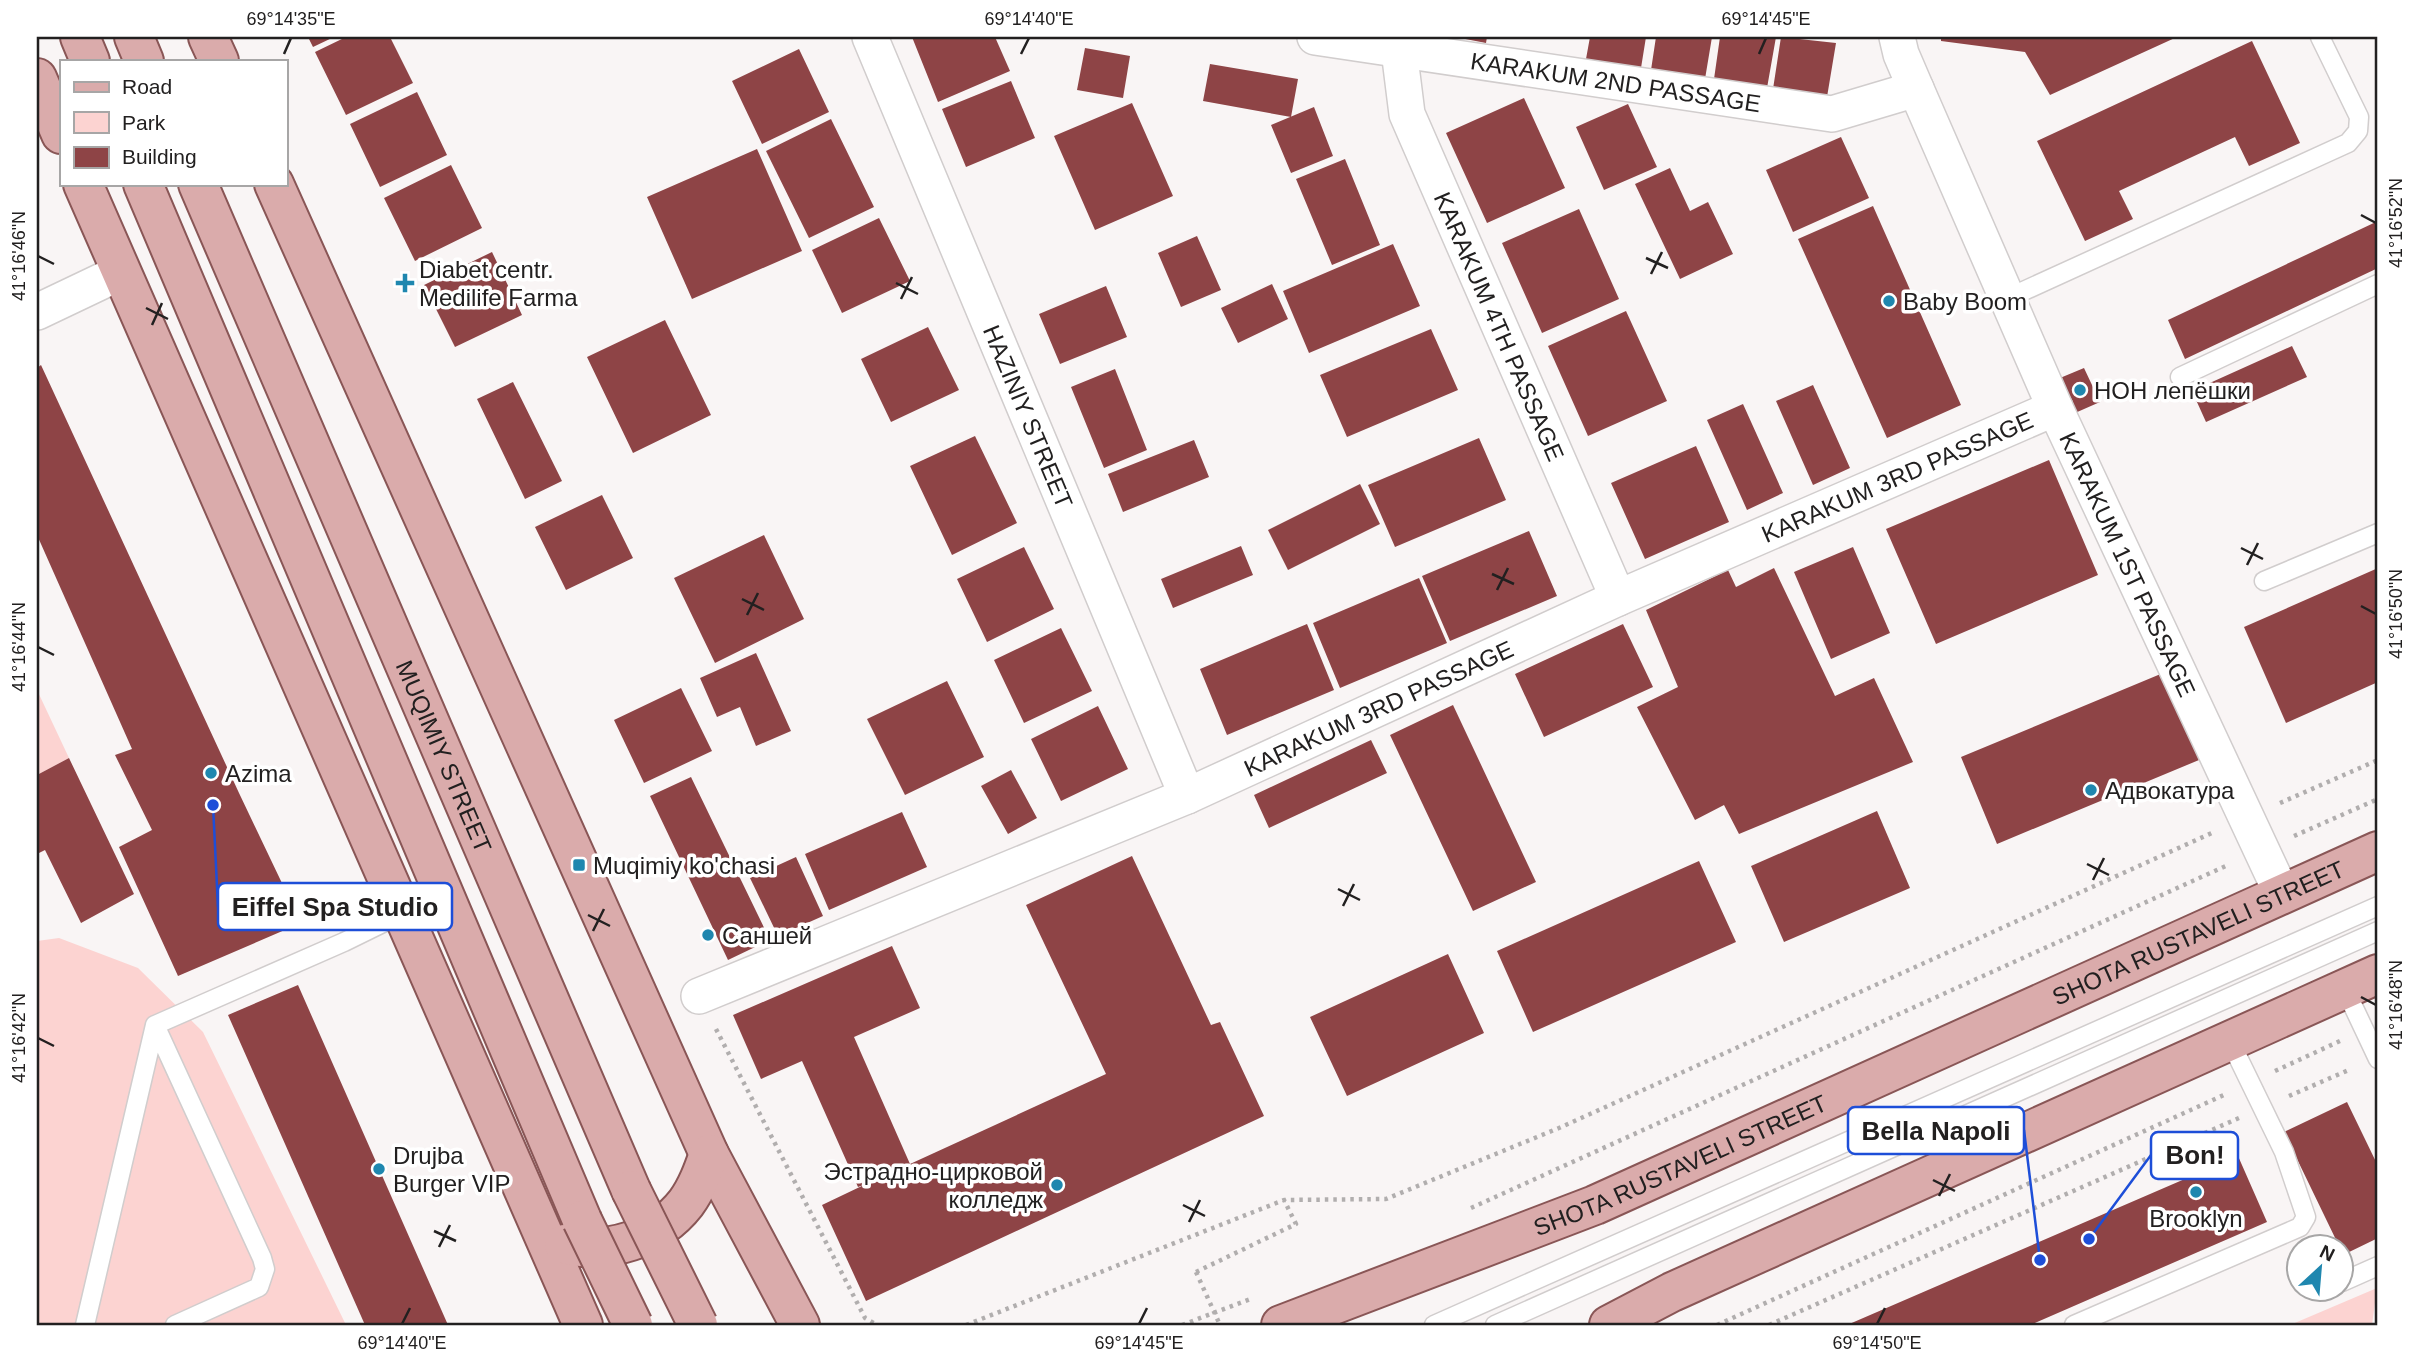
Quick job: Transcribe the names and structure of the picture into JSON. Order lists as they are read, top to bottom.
{
  "streets": {
    "main road": ["MUQIMIY STREET", "SHOTA RUSTAVELI STREET"],
    "street": [
      "KARAKUM 2ND PASSAGE",
      "KARAKUM 4TH PASSAGE",
      "HAZINIY STREET",
      "KARAKUM 3RD PASSAGE",
      "KARAKUM 1ST PASSAGE"
    ]
  },
  "crossings": [
    ["KARAKUM 2ND PASSAGE", "KARAKUM 4TH PASSAGE"],
    ["KARAKUM 2ND PASSAGE", "KARAKUM 1ST PASSAGE"],
    ["KARAKUM 4TH PASSAGE", "KARAKUM 3RD PASSAGE"],
    ["HAZINIY STREET", "KARAKUM 3RD PASSAGE"],
    ["KARAKUM 3RD PASSAGE", "KARAKUM 1ST PASSAGE"],
    ["KARAKUM 1ST PASSAGE", "SHOTA RUSTAVELI STREET"]
  ],
  "places": {
    "health": ["Diabet centr. Medilife Farma"],
    "other": [
      "Baby Boom",
      "НОН лепёшки",
      "Azima",
      "Адвокатура",
      "Eiffel Spa Studio",
      "Саншей",
      "Drujba Burger VIP",
      "Эстрадно-цирковой колледж",
      "Brooklyn",
      "Bon!",
      "Bella Napoli"
    ],
    "transit": ["Muqimiy ko'chasi"]
  },
  "legend": ["Road", "Park", "Building"],
  "north": "top right",
  "coordinates": [
    "69°14'35\"E",
    "69°14'40\"E",
    "69°14'45\"E",
    "41°16'52\"N",
    "41°16'46\"N",
    "41°16'50\"N",
    "41°16'44\"N",
    "41°16'48\"N",
    "41°16'42\"N",
    "69°14'50\"E"
  ]
}
